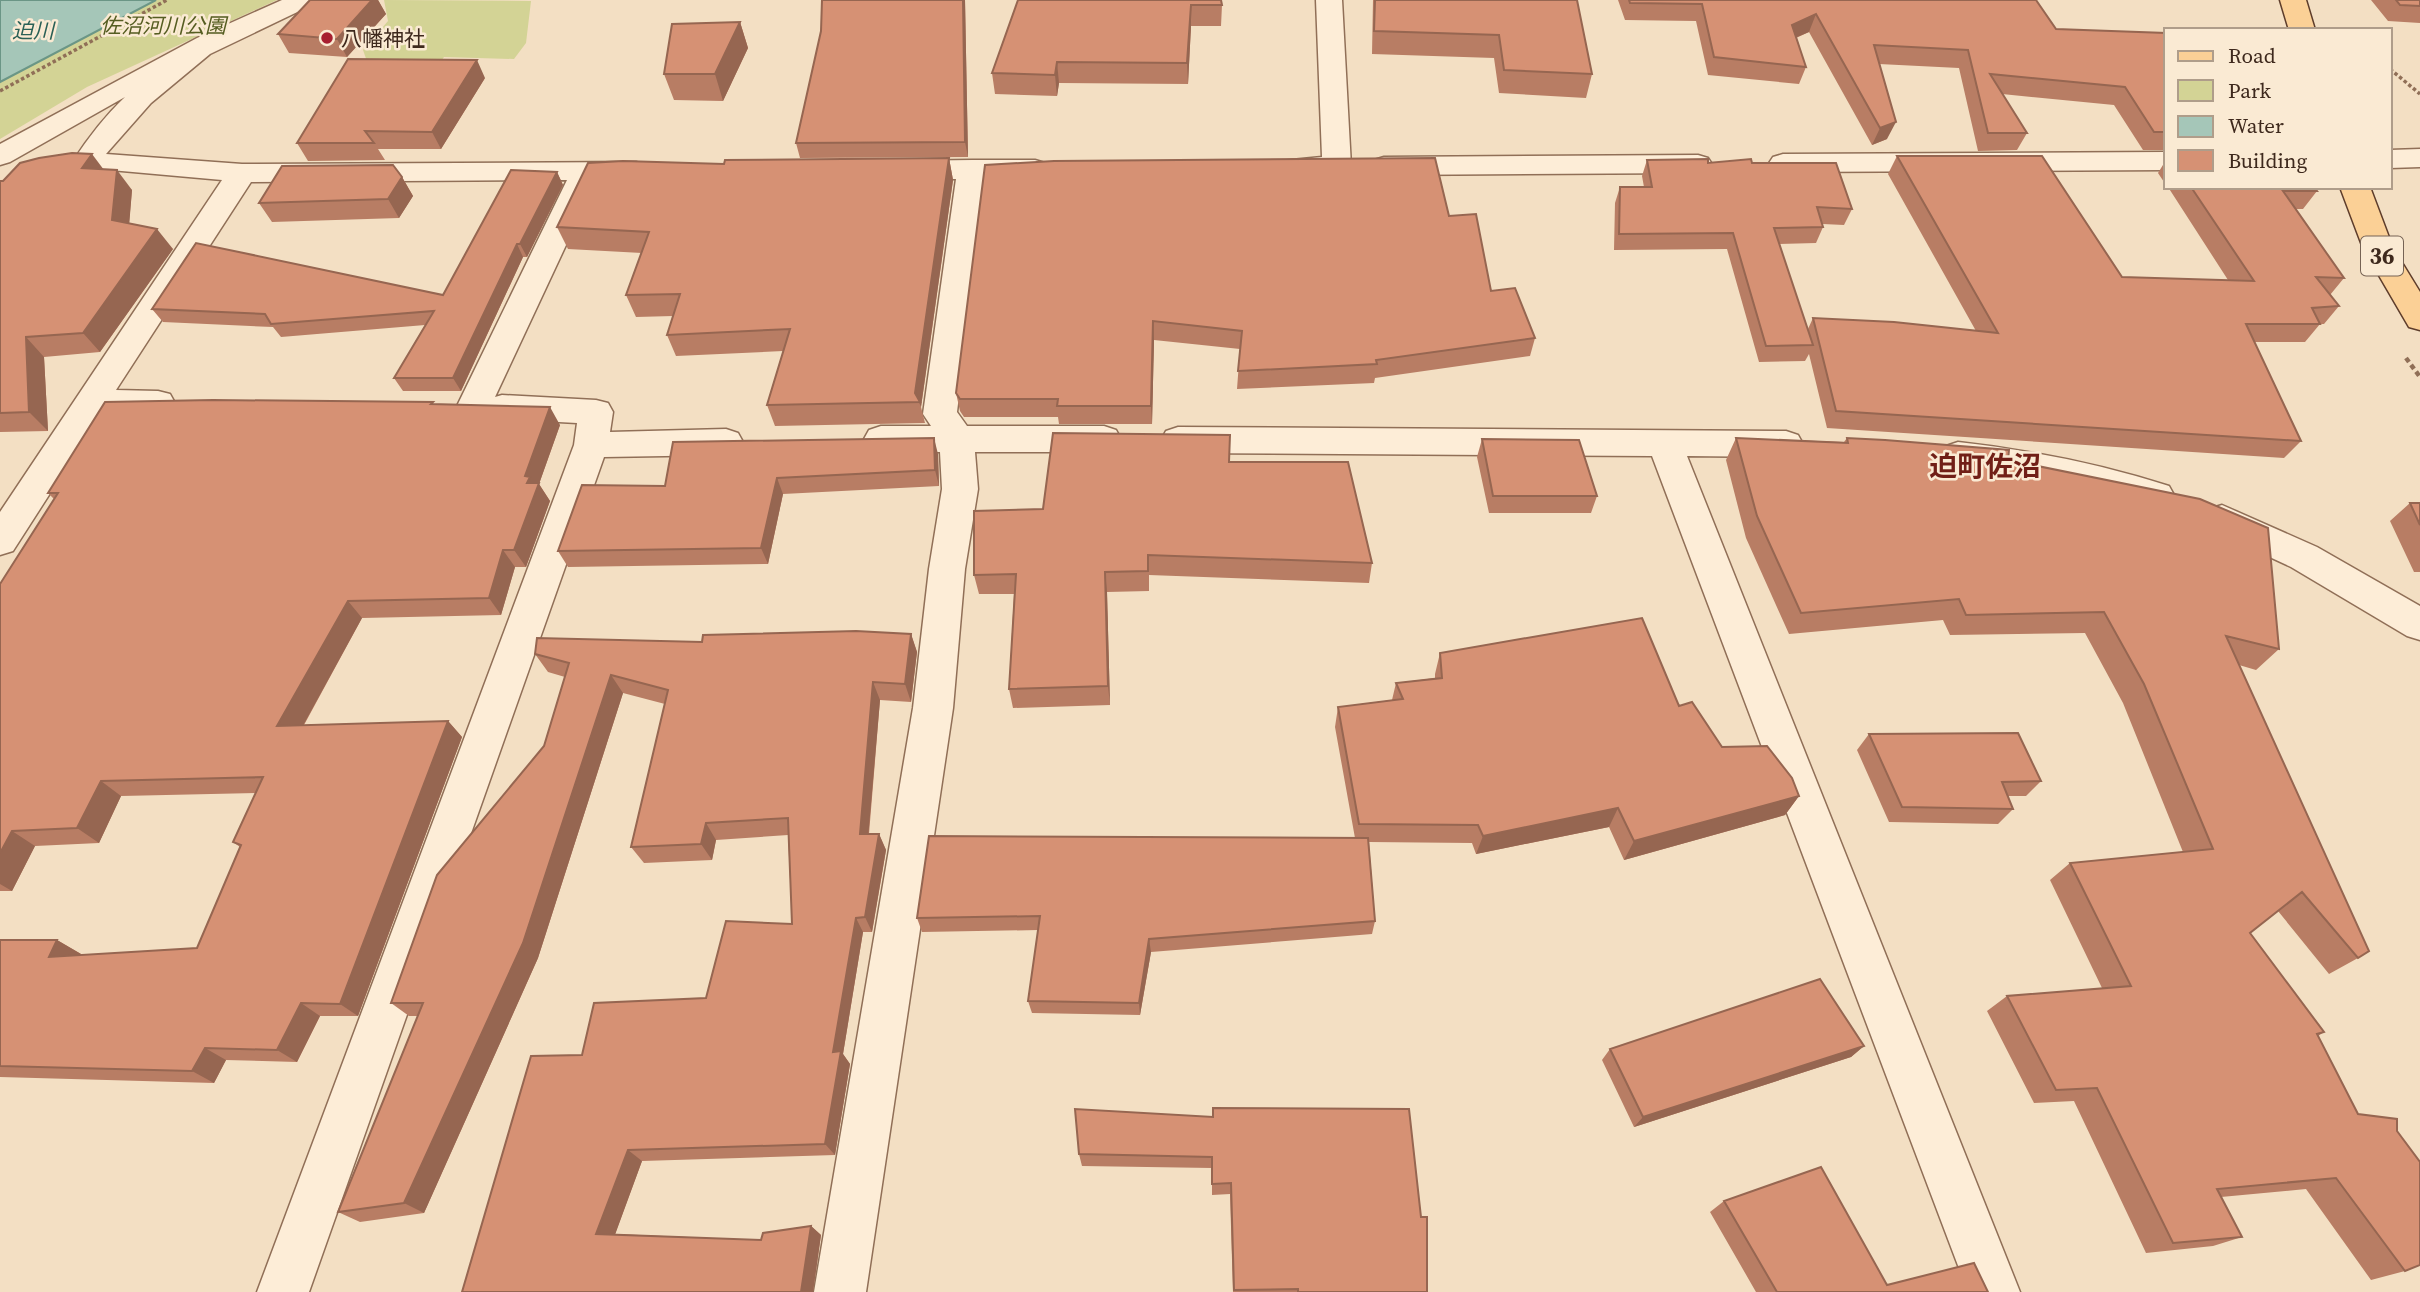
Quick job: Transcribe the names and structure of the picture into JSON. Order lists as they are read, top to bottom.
{
  "streets": {
    "main road": ["36"]
  },
  "districts": ["迫町佐沼"],
  "water": ["迫川"],
  "parks": ["佐沼河川公園"],
  "places": ["八幡神社"],
  "legend": [
    "Road",
    "Park",
    "Water",
    "Building"
  ]
}
